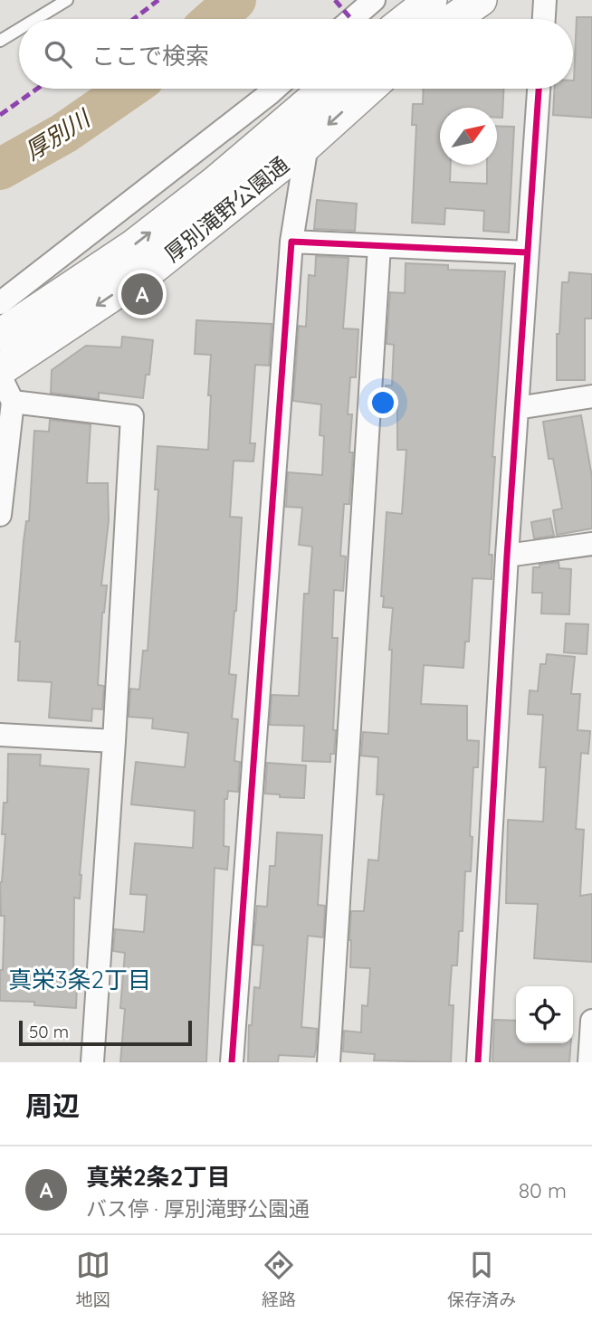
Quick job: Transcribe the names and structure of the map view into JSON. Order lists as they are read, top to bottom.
{
  "streets": {
    "main road": ["厚別滝野公園通"]
  },
  "districts": ["真栄3条2丁目"],
  "water": ["厚別川"],
  "scale_bar": "50 m",
  "north": "top right",
  "page": {
    "search": "ここで検索",
    "pins": "A",
    "scale": "50 m",
    "heading": "周辺",
    "list": [
      {
        "mark": "A",
        "name": "真栄2条2丁目",
        "note": "バス停 · 厚別滝野公園通",
        "value": "80 m"
      }
    ],
    "nav": ["地図", "経路", "保存済み"]
  }
}
